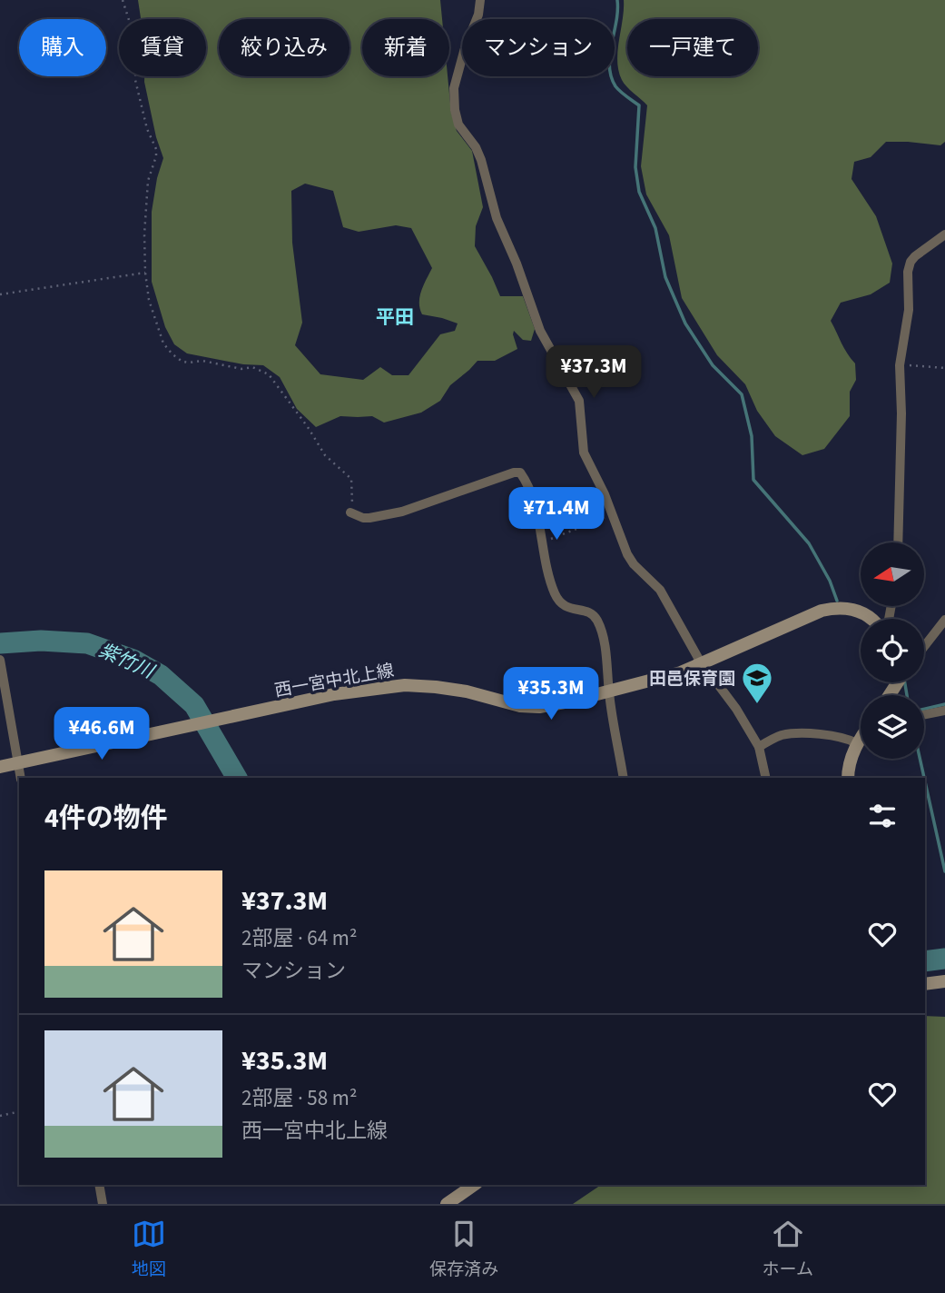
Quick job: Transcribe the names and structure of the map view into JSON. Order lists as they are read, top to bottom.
{
  "streets": {
    "main road": ["西一宮中北上線"]
  },
  "districts": ["平田"],
  "water": ["紫竹川"],
  "places": {
    "school or university": ["田邑保育園"]
  },
  "north": "left",
  "page": {
    "chip": [
      "購入",
      "賃貸",
      "絞り込み",
      "新着",
      "マンション",
      "一戸建て"
    ],
    "price": [
      "¥37.3M",
      "¥71.4M",
      "¥35.3M",
      "¥46.6M"
    ],
    "heading": "4件の物件",
    "list": [
      {
        "name": "¥37.3M",
        "note": "2部屋 · 64 m² · マンション"
      },
      {
        "name": "¥35.3M",
        "note": "2部屋 · 58 m² · 西一宮中北上線"
      }
    ],
    "tabs": ["地図", "保存済み", "ホーム"]
  }
}
